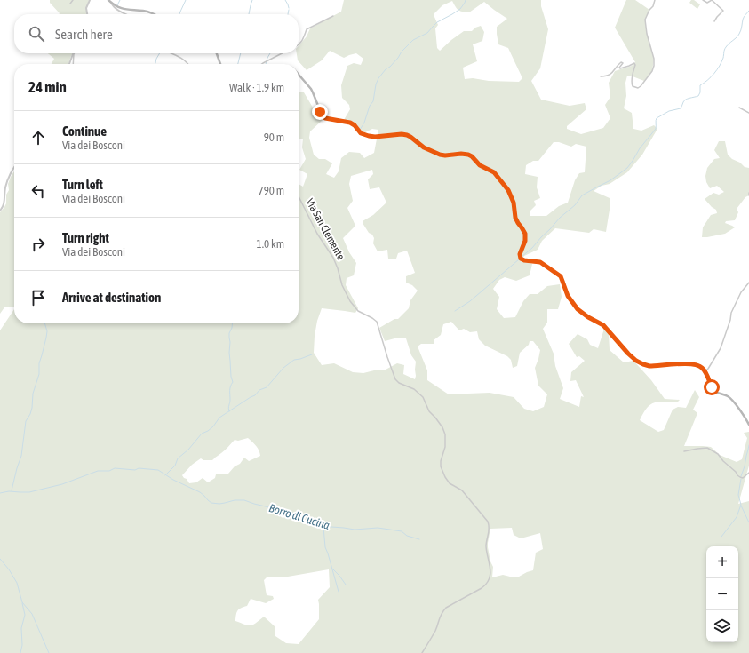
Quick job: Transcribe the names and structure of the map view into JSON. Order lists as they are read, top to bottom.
{
  "streets": {
    "street": ["Via San Clemente"]
  },
  "water": ["Borro di Cucina"],
  "page": {
    "search": "Search here",
    "heading": ["24 min", "Walk · 1.9 km"],
    "list": [
      ["Continue", "Via dei Bosconi", "90 m"],
      ["Turn left", "Via dei Bosconi", "790 m"],
      ["Turn right", "Via dei Bosconi", "1.0 km"],
      "Arrive at destination"
    ],
    "map_buttons": ["+", "−"]
  }
}
